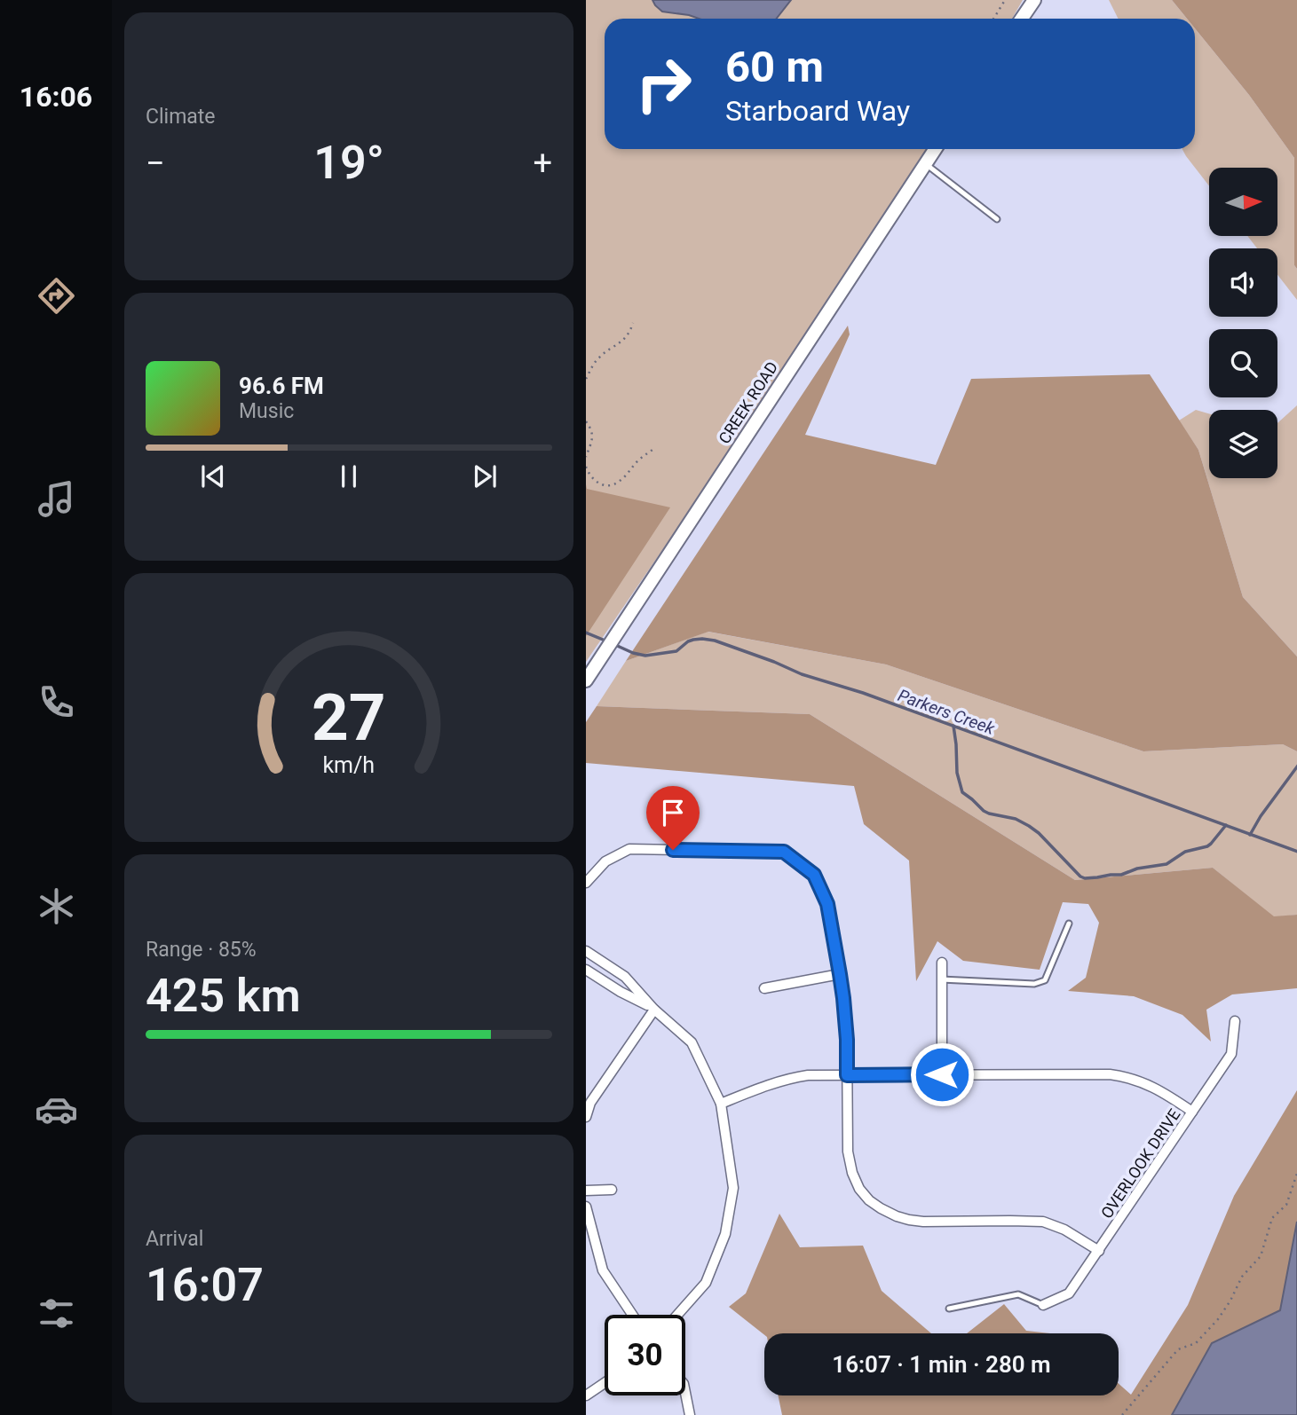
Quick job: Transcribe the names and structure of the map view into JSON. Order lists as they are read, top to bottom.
{
  "streets": {
    "main road": ["CREEK ROAD"],
    "street": ["OVERLOOK DRIVE"]
  },
  "water": ["Parkers Creek"],
  "north": "right",
  "page": {
    "tabs": "16:06",
    "tile": [
      "Climate",
      ["Range · 85%", "425 km"],
      ["Arrival", "16:07"]
    ],
    "turn": ["60 m", "Starboard Way"],
    "heat": ["−", "19°", "+"],
    "song": ["96.6 FM", "Music"],
    "limit": "30",
    "trip": "16:07 · 1 min · 280 m",
    "gauge": ["27", "km/h"]
  }
}
